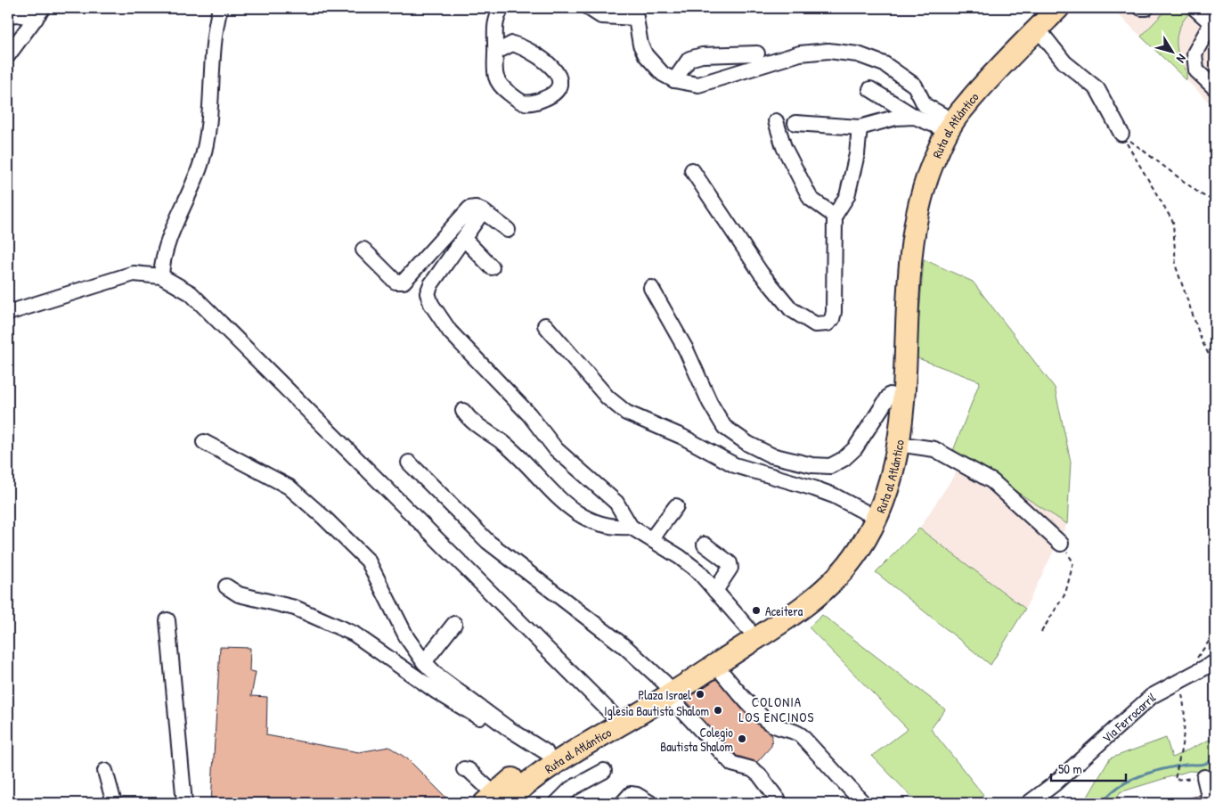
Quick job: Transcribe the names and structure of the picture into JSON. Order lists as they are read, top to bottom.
{
  "streets": {
    "highway": ["Ruta al Atlántico"],
    "street": ["Via Ferrocarril"]
  },
  "districts": ["COLONIA LOS ENCINOS"],
  "places": [
    "Aceitera",
    "Plaza Israel",
    "Iglesia Bautista Shalom",
    "Colegio Bautista Shalom"
  ],
  "scale_bar": "50 m",
  "north": "bottom right"
}
